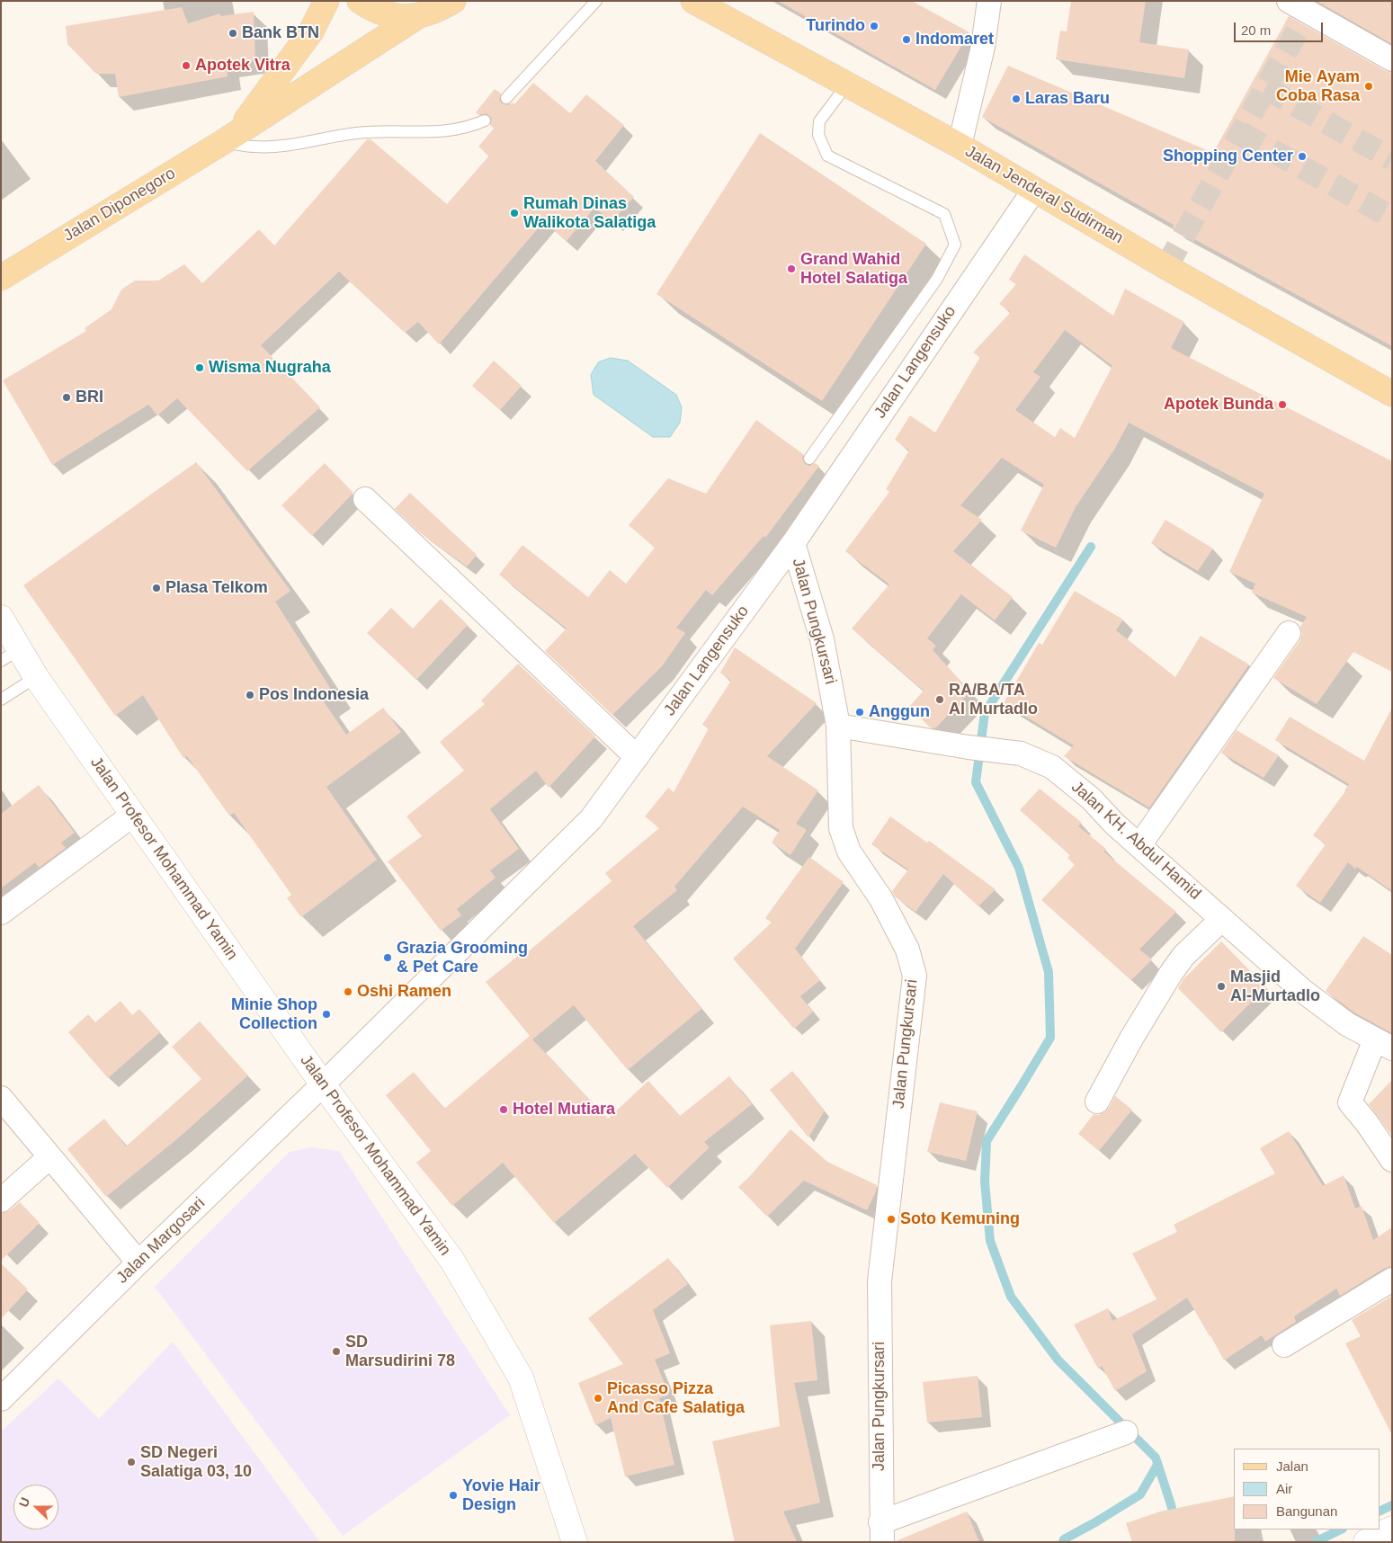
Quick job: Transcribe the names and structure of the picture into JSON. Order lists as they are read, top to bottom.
{
  "streets": {
    "main road": ["Jalan Jenderal Sudirman", "Jalan Diponegoro", "Jalan Profesor Mohammad Yamin"],
    "street": [
      "Jalan Langensuko",
      "Jalan Pungkursari",
      "Jalan KH. Abdul Hamid",
      "Jalan Margosari"
    ]
  },
  "crossings": [
    ["Jalan Jenderal Sudirman", "Jalan Langensuko"],
    ["Jalan Langensuko", "Jalan Pungkursari"],
    ["Jalan Langensuko", "Jalan Profesor Mohammad Yamin"],
    ["Jalan Langensuko", "Jalan Margosari"],
    ["Jalan Pungkursari", "Jalan KH. Abdul Hamid"],
    ["Jalan Profesor Mohammad Yamin", "Jalan Margosari"]
  ],
  "places": [
    "Turindo",
    "Bank BTN",
    "Indomaret",
    "Apotek Vitra",
    "Mie Ayam Coba Rasa",
    "Laras Baru",
    "Shopping Center",
    "Rumah Dinas Walikota Salatiga",
    "Grand Wahid Hotel Salatiga",
    "Wisma Nugraha",
    "BRI",
    "Apotek Bunda",
    "Plasa Telkom",
    "Pos Indonesia",
    "RA/BA/TA Al Murtadlo",
    "Anggun",
    "Grazia Grooming & Pet Care",
    "Masjid Al-Murtadlo",
    "Oshi Ramen",
    "Minie Shop Collection",
    "Hotel Mutiara",
    "Soto Kemuning",
    "SD Marsudirini 78",
    "Picasso Pizza And Cafe Salatiga",
    "SD Negeri Salatiga 03, 10",
    "Yovie Hair Design"
  ],
  "legend": ["Jalan", "Air", "Bangunan"],
  "scale_bar": "20 m",
  "north": "left"
}
